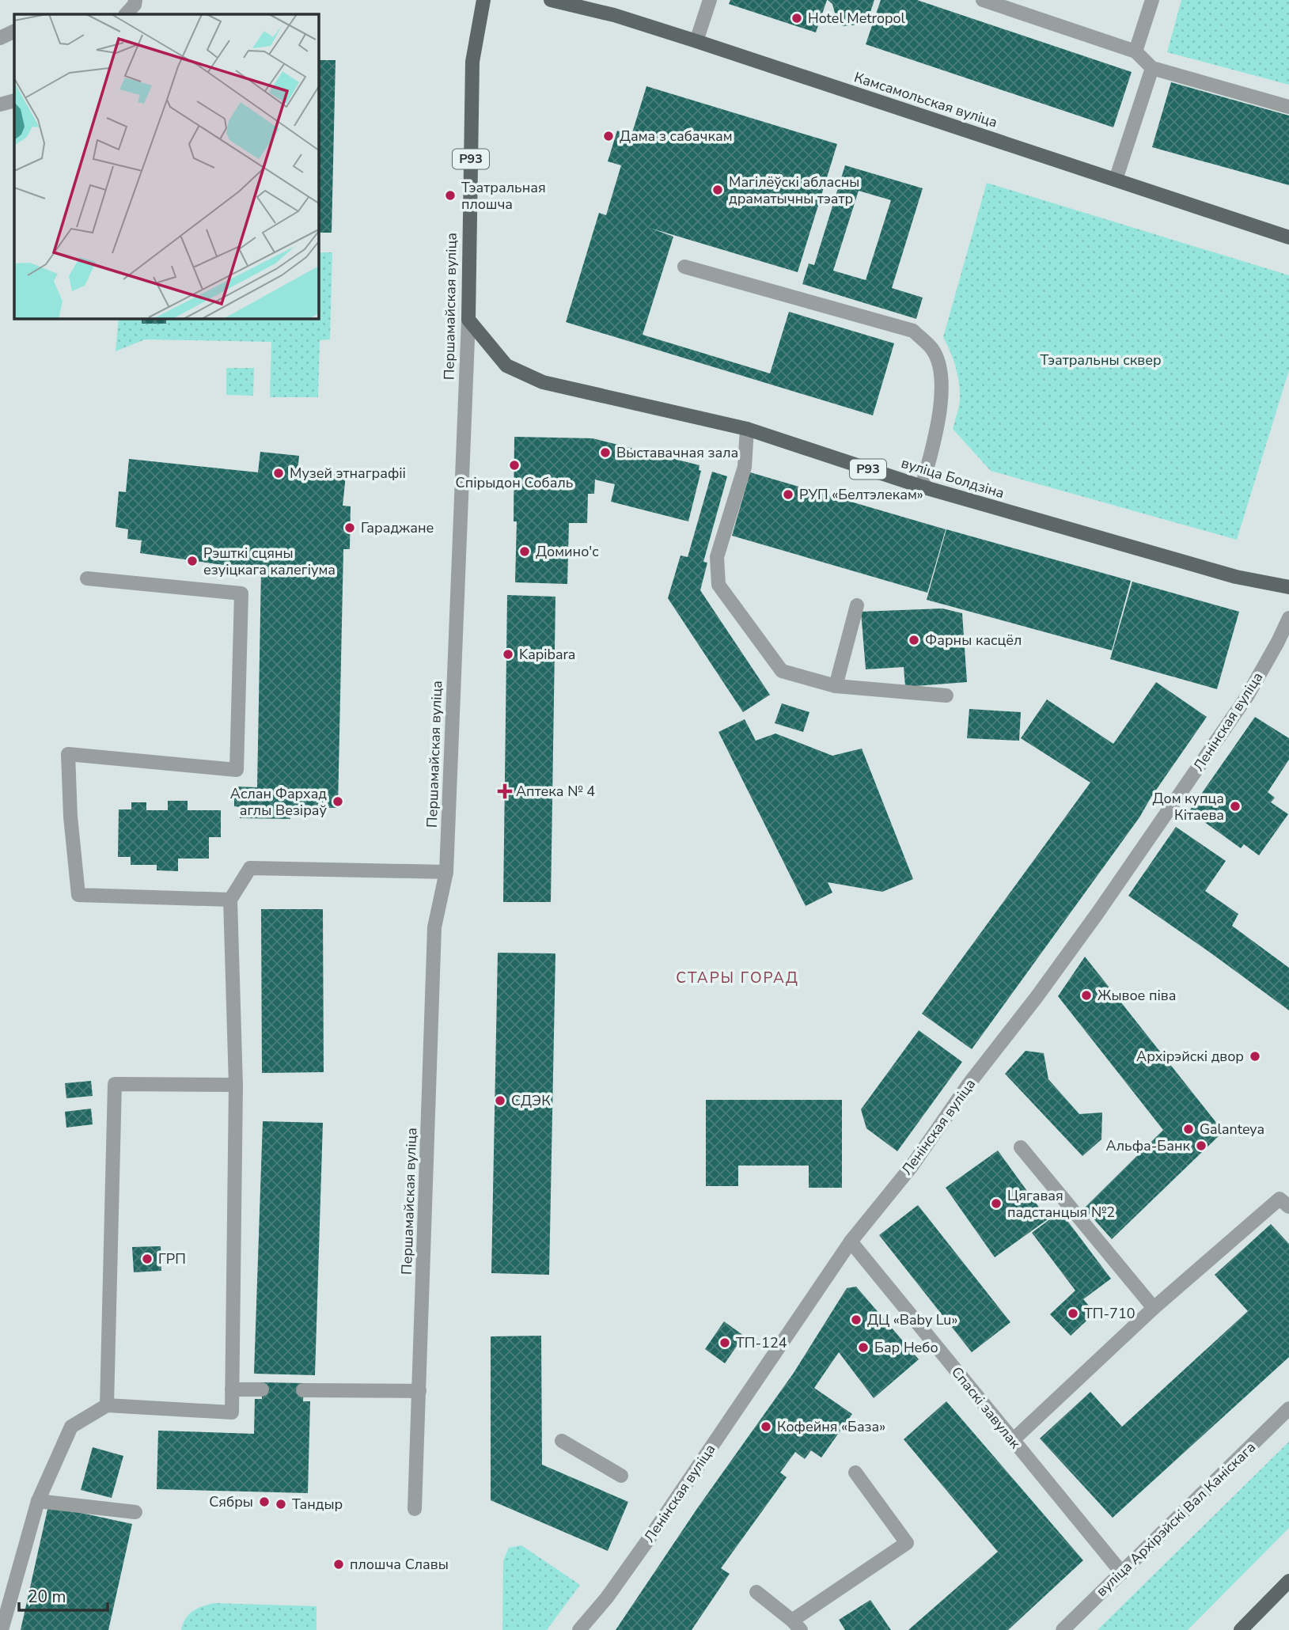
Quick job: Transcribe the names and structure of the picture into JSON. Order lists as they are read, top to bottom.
{
  "streets": {
    "main road": [
      "Камсамольская вуліца",
      "Р93",
      "Першамайская вуліца",
      "вуліца Болдзіна"
    ],
    "street": ["Ленінская вуліца", "Спаскі завулак", "вуліца Архірэйскі Вал Каніскага"]
  },
  "crossings": [
    ["Першамайская вуліца", "вуліца Болдзіна"],
    ["Ленінская вуліца", "Спаскі завулак"],
    ["Спаскі завулак", "вуліца Архірэйскі Вал Каніскага"]
  ],
  "districts": ["СТАРЫ ГОРАД"],
  "parks": ["Тэатральны сквер"],
  "places": {
    "other": [
      "Hotel Metropol",
      "Дама з сабачкам",
      "Магілёўскі абласны драматычны тэатр",
      "Тэатральная плошча",
      "Выставачная зала",
      "Спірыдон Собаль",
      "Музей этнаграфіі",
      "РУП «Белтэлекам»",
      "Гараджане",
      "Домино'c",
      "Рэшткі сцяны езуіцкага калегіума",
      "Фарны касцёл",
      "Kapibara",
      "Аслан Фархад аглы Везіраў",
      "Дом купца Кітаева",
      "Жывое піва",
      "Архірэйскі двор",
      "СДЭК",
      "Galanteya",
      "Альфа-Банк",
      "Цягавая падстанцыя №2",
      "ГРП",
      "ТП-710",
      "ДЦ «Baby Lu»",
      "ТП-124",
      "Бар Небо",
      "Кофейня «База»",
      "Сябры",
      "Тандыр",
      "плошча Славы"
    ],
    "health": ["Аптека № 4"]
  },
  "scale_bar": "20 m"
}
